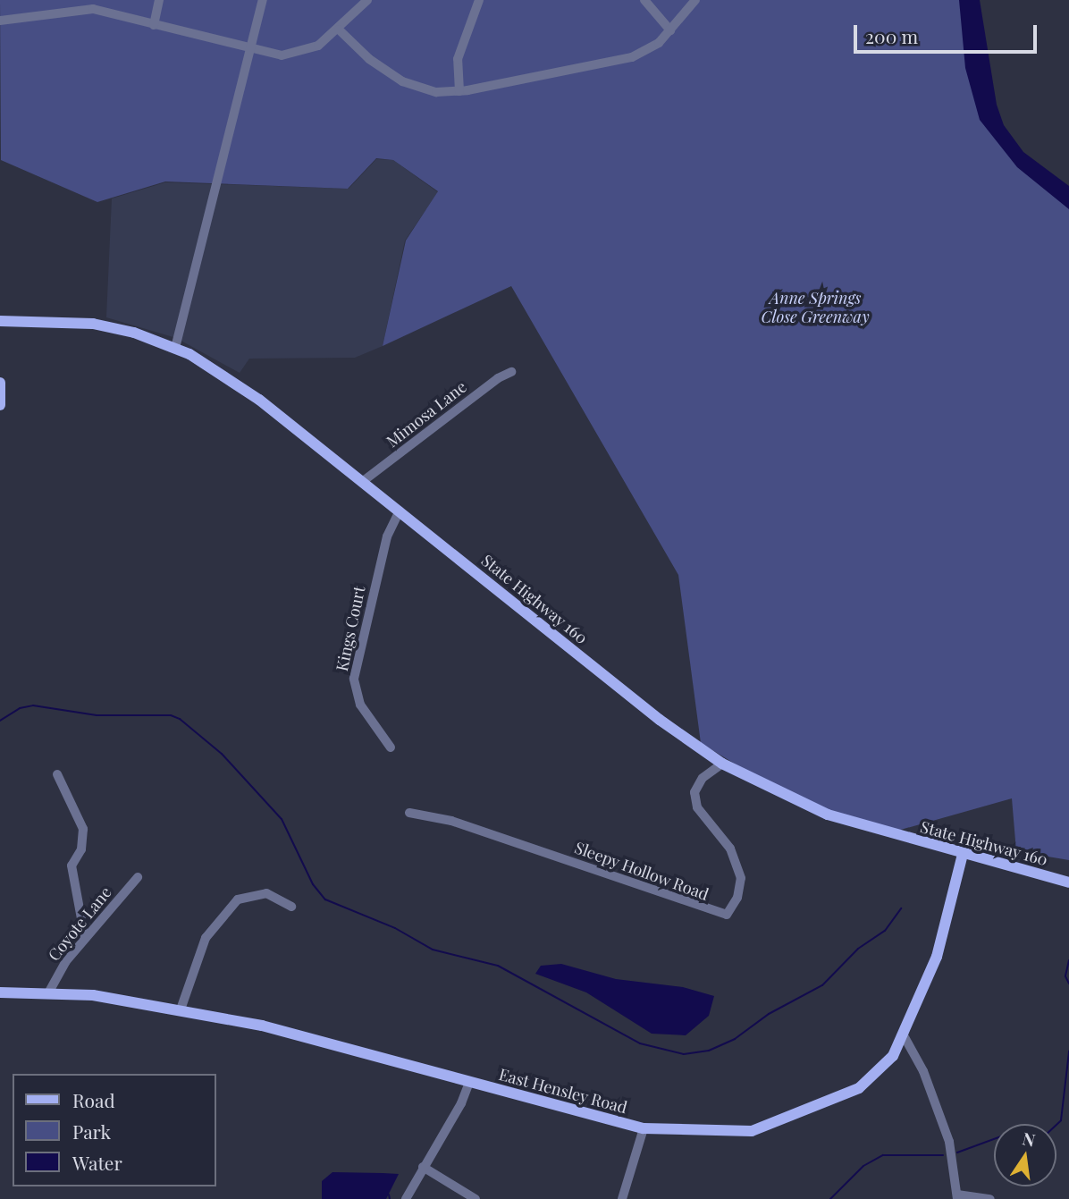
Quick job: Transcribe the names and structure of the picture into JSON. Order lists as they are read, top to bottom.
{
  "streets": {
    "main road": ["State Highway 160", "East Hensley Road"],
    "street": [
      "Mimosa Lane",
      "Kings Court",
      "Sleepy Hollow Road",
      "Coyote Lane"
    ]
  },
  "crossings": [
    ["Mimosa Lane", "State Highway 160"],
    ["State Highway 160", "Kings Court"],
    ["State Highway 160", "Sleepy Hollow Road"],
    ["State Highway 160", "East Hensley Road"],
    ["Coyote Lane", "East Hensley Road"]
  ],
  "parks": ["Anne Springs Close Greenway"],
  "legend": ["Road", "Park", "Water"],
  "scale_bar": "200 m",
  "north": "top"
}
